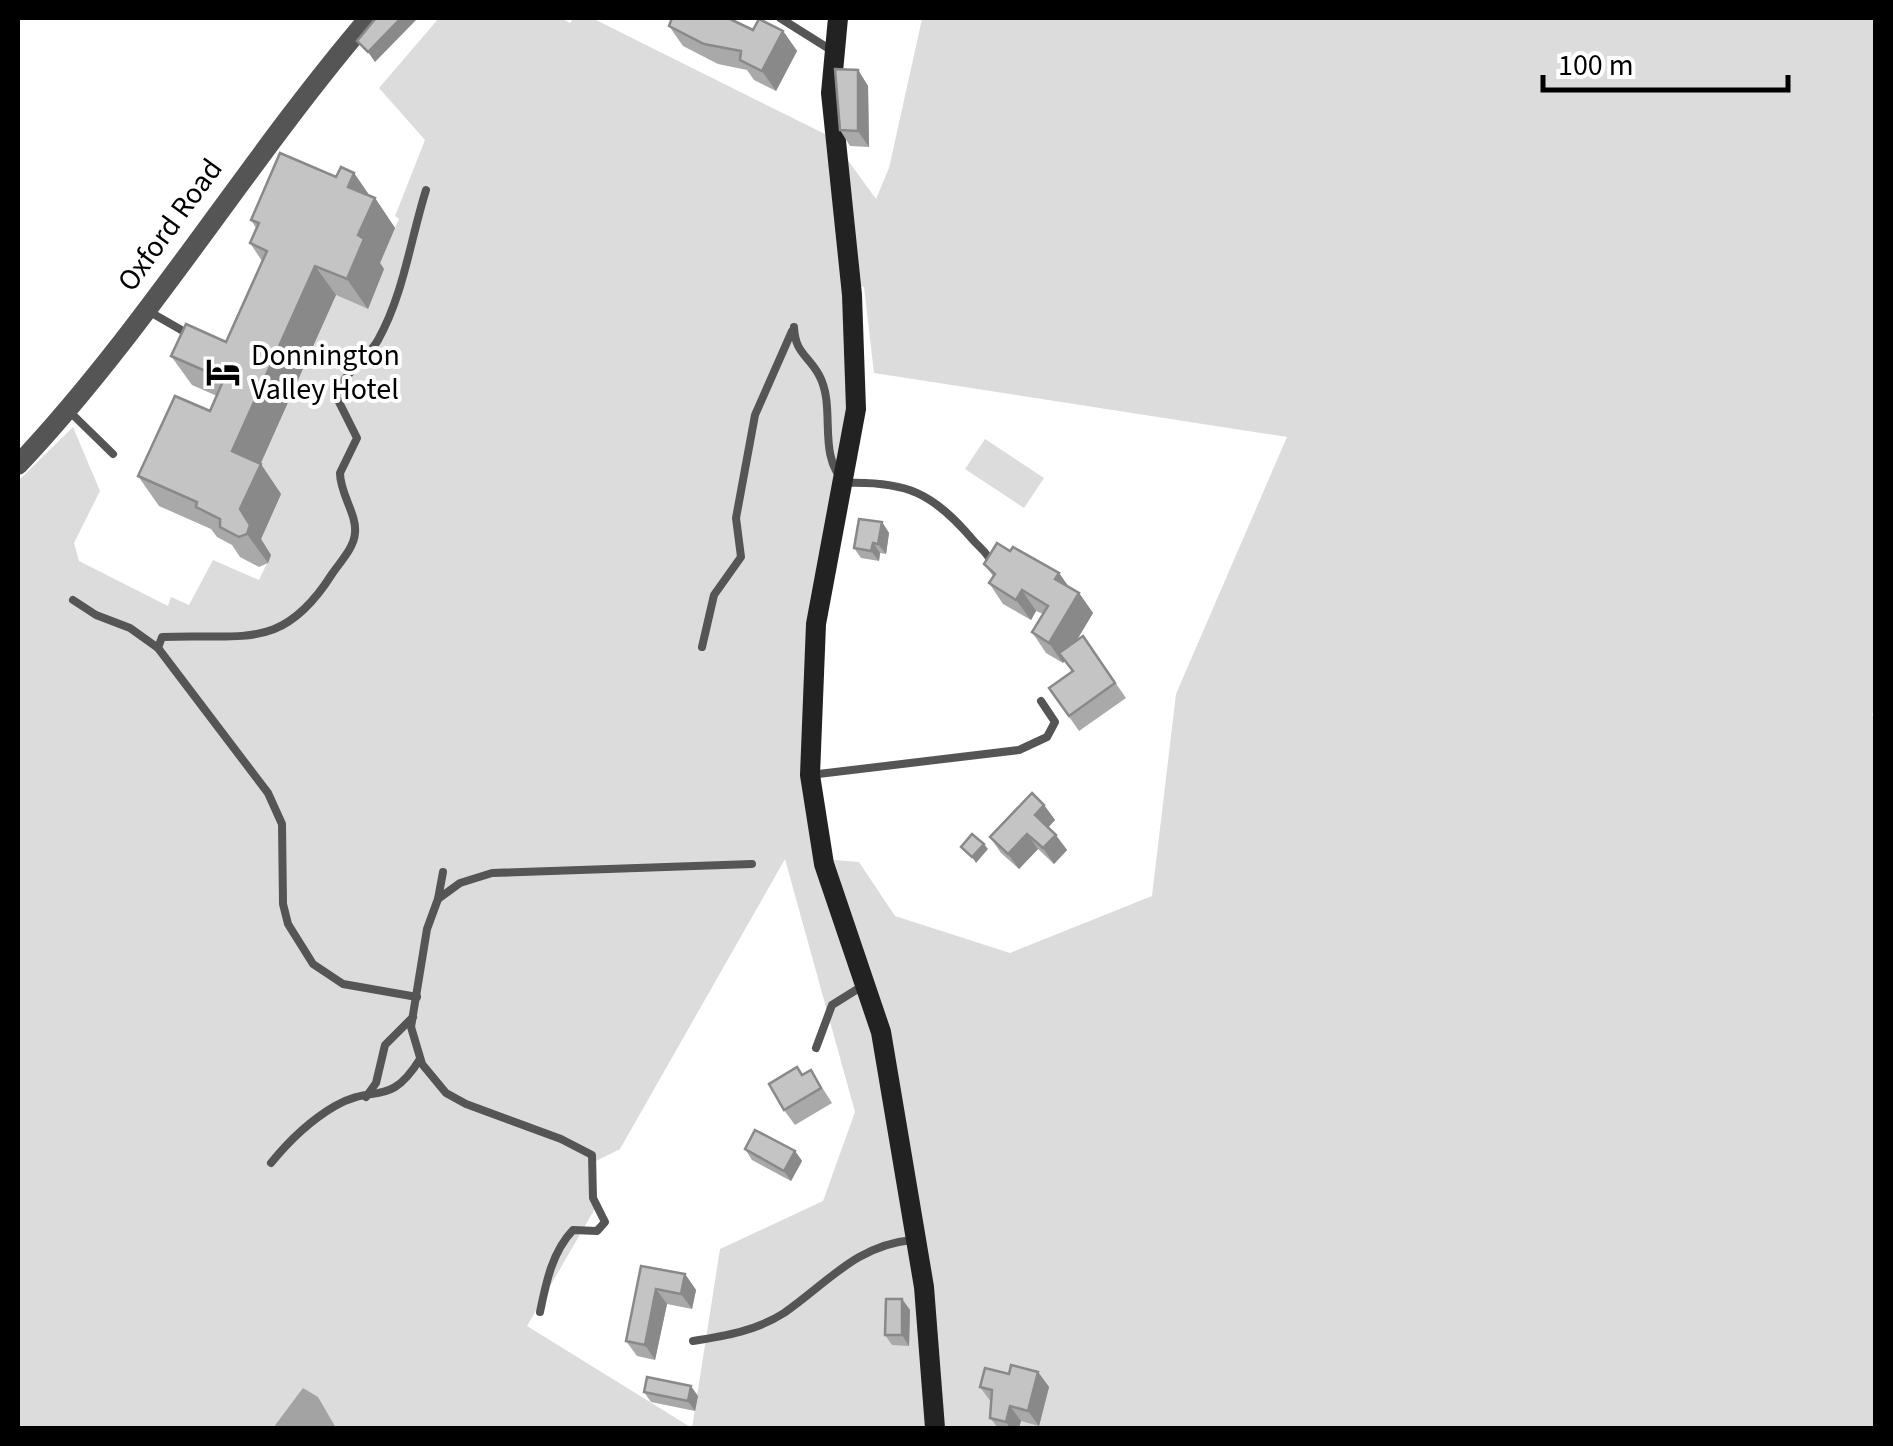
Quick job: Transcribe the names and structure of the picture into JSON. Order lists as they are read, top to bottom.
{
  "streets": {
    "street": ["Oxford Road"]
  },
  "places": {
    "hotel": ["Donnington Valley Hotel"]
  },
  "scale_bar": "100 m"
}
